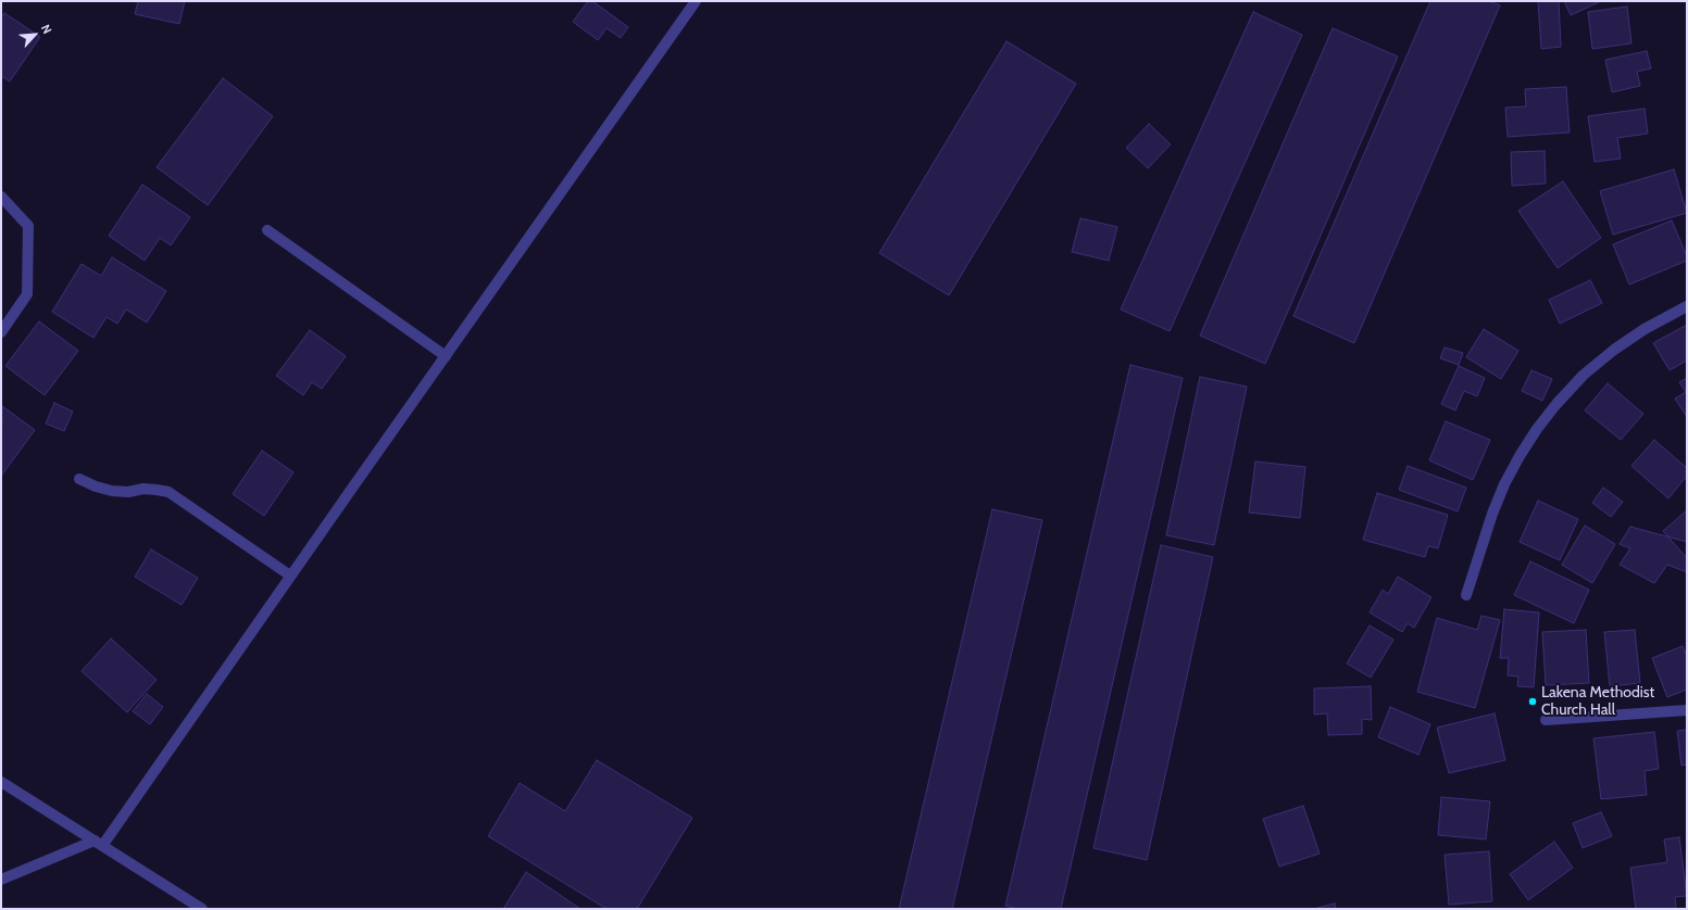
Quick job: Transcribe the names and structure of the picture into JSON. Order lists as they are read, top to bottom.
{
  "places": ["Lakena Methodist Church Hall"],
  "north": "top right"
}
